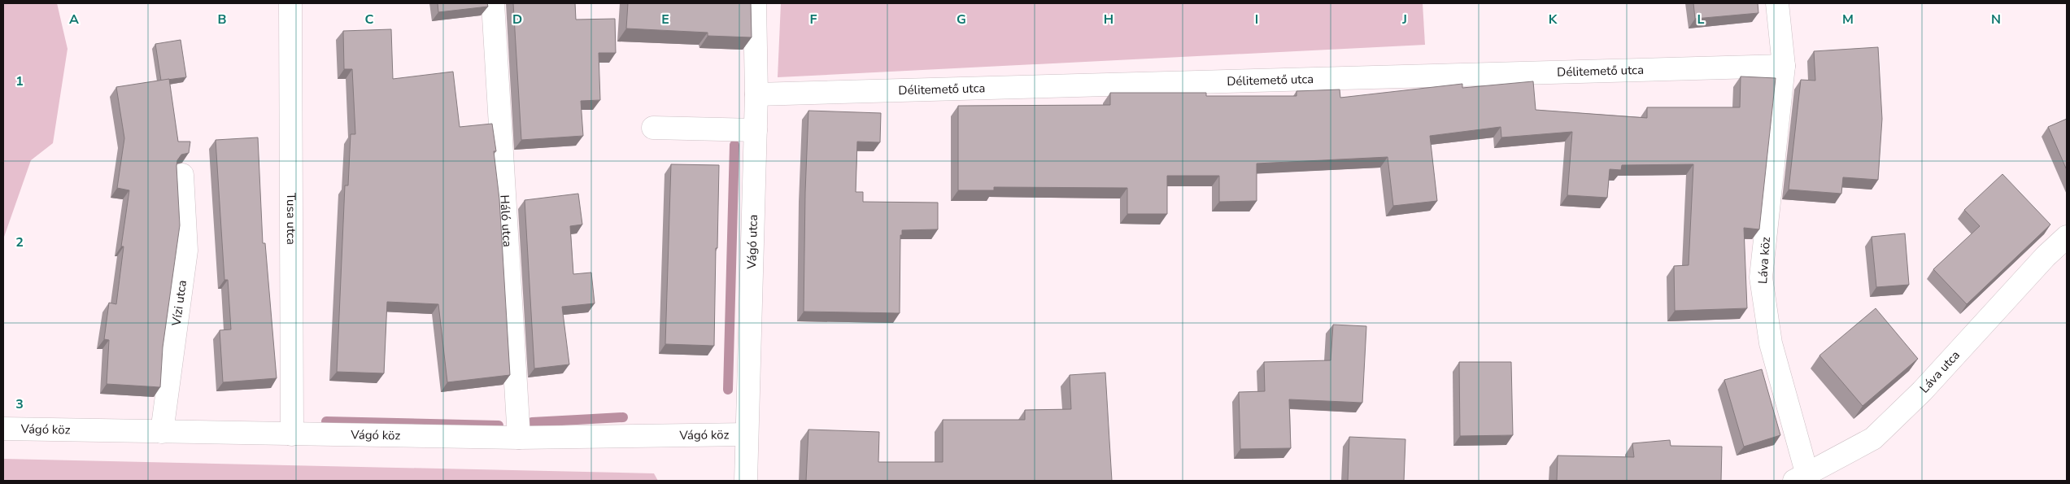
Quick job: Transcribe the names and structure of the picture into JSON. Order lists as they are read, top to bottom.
{
  "streets": {
    "street": [
      "Délitemető utca",
      "Tusa utca",
      "Háló utca",
      "Vágó utca",
      "Láva köz",
      "Vízi utca",
      "Láva utca",
      "Vágó köz"
    ]
  },
  "crossings": [
    ["Délitemető utca", "Vágó utca"],
    ["Délitemető utca", "Láva köz"],
    ["Tusa utca", "Vágó köz"],
    ["Háló utca", "Vágó köz"],
    ["Vágó utca", "Vágó köz"],
    ["Láva köz", "Láva utca"],
    ["Vízi utca", "Vágó köz"]
  ],
  "grid": {
    "columns": [
      "A",
      "B",
      "C",
      "D",
      "E",
      "F",
      "G",
      "H",
      "I",
      "J",
      "K",
      "L",
      "M",
      "N"
    ],
    "rows": ["1", "2", "3"]
  }
}
